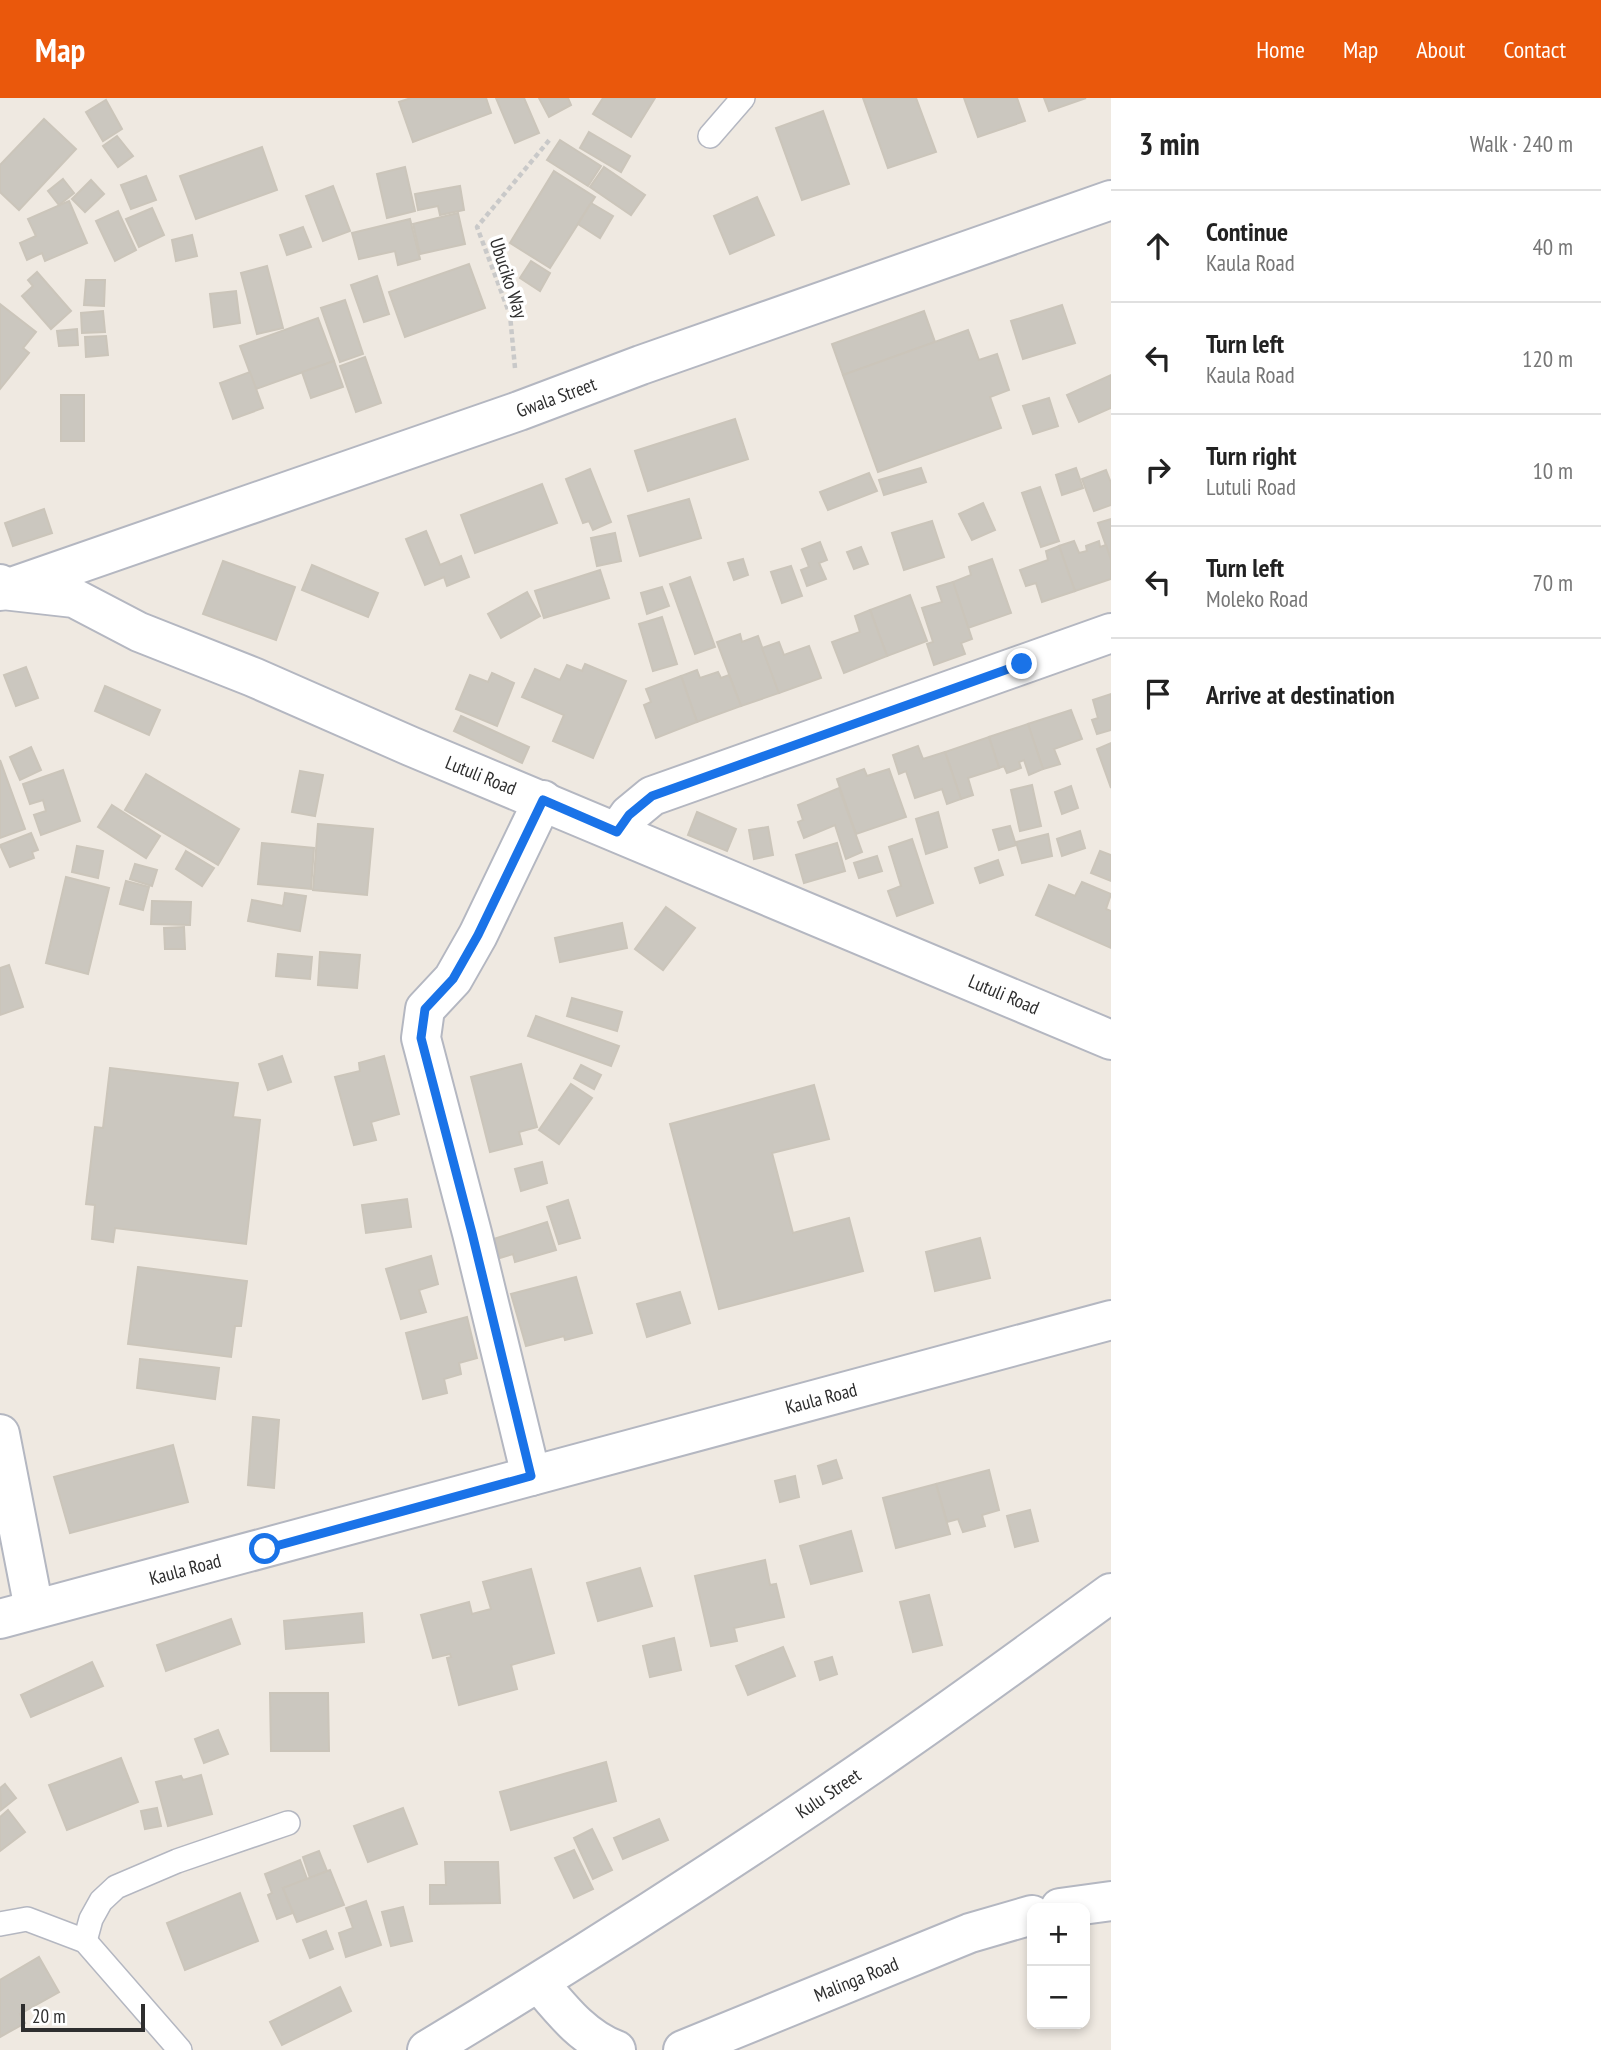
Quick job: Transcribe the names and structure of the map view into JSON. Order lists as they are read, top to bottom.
{
  "streets": {
    "street": [
      "Gwala Street",
      "Lutuli Road",
      "Kaula Road",
      "Kulu Street",
      "Malinga Road"
    ],
    "path": ["Ubuciko Way"]
  },
  "crossings": [
    ["Ubuciko Way", "Gwala Street"],
    ["Gwala Street", "Lutuli Road"]
  ],
  "scale_bar": "20 m",
  "page": {
    "header": "Map",
    "nav": [
      "Home",
      "Map",
      "About",
      "Contact"
    ],
    "heading": ["3 min", "Walk · 240 m"],
    "list": [
      ["Continue", "Kaula Road", "40 m"],
      ["Turn left", "Kaula Road", "120 m"],
      ["Turn right", "Lutuli Road", "10 m"],
      ["Turn left", "Moleko Road", "70 m"],
      "Arrive at destination"
    ],
    "map_buttons": ["+", "−"],
    "scale": "20 m"
  }
}
